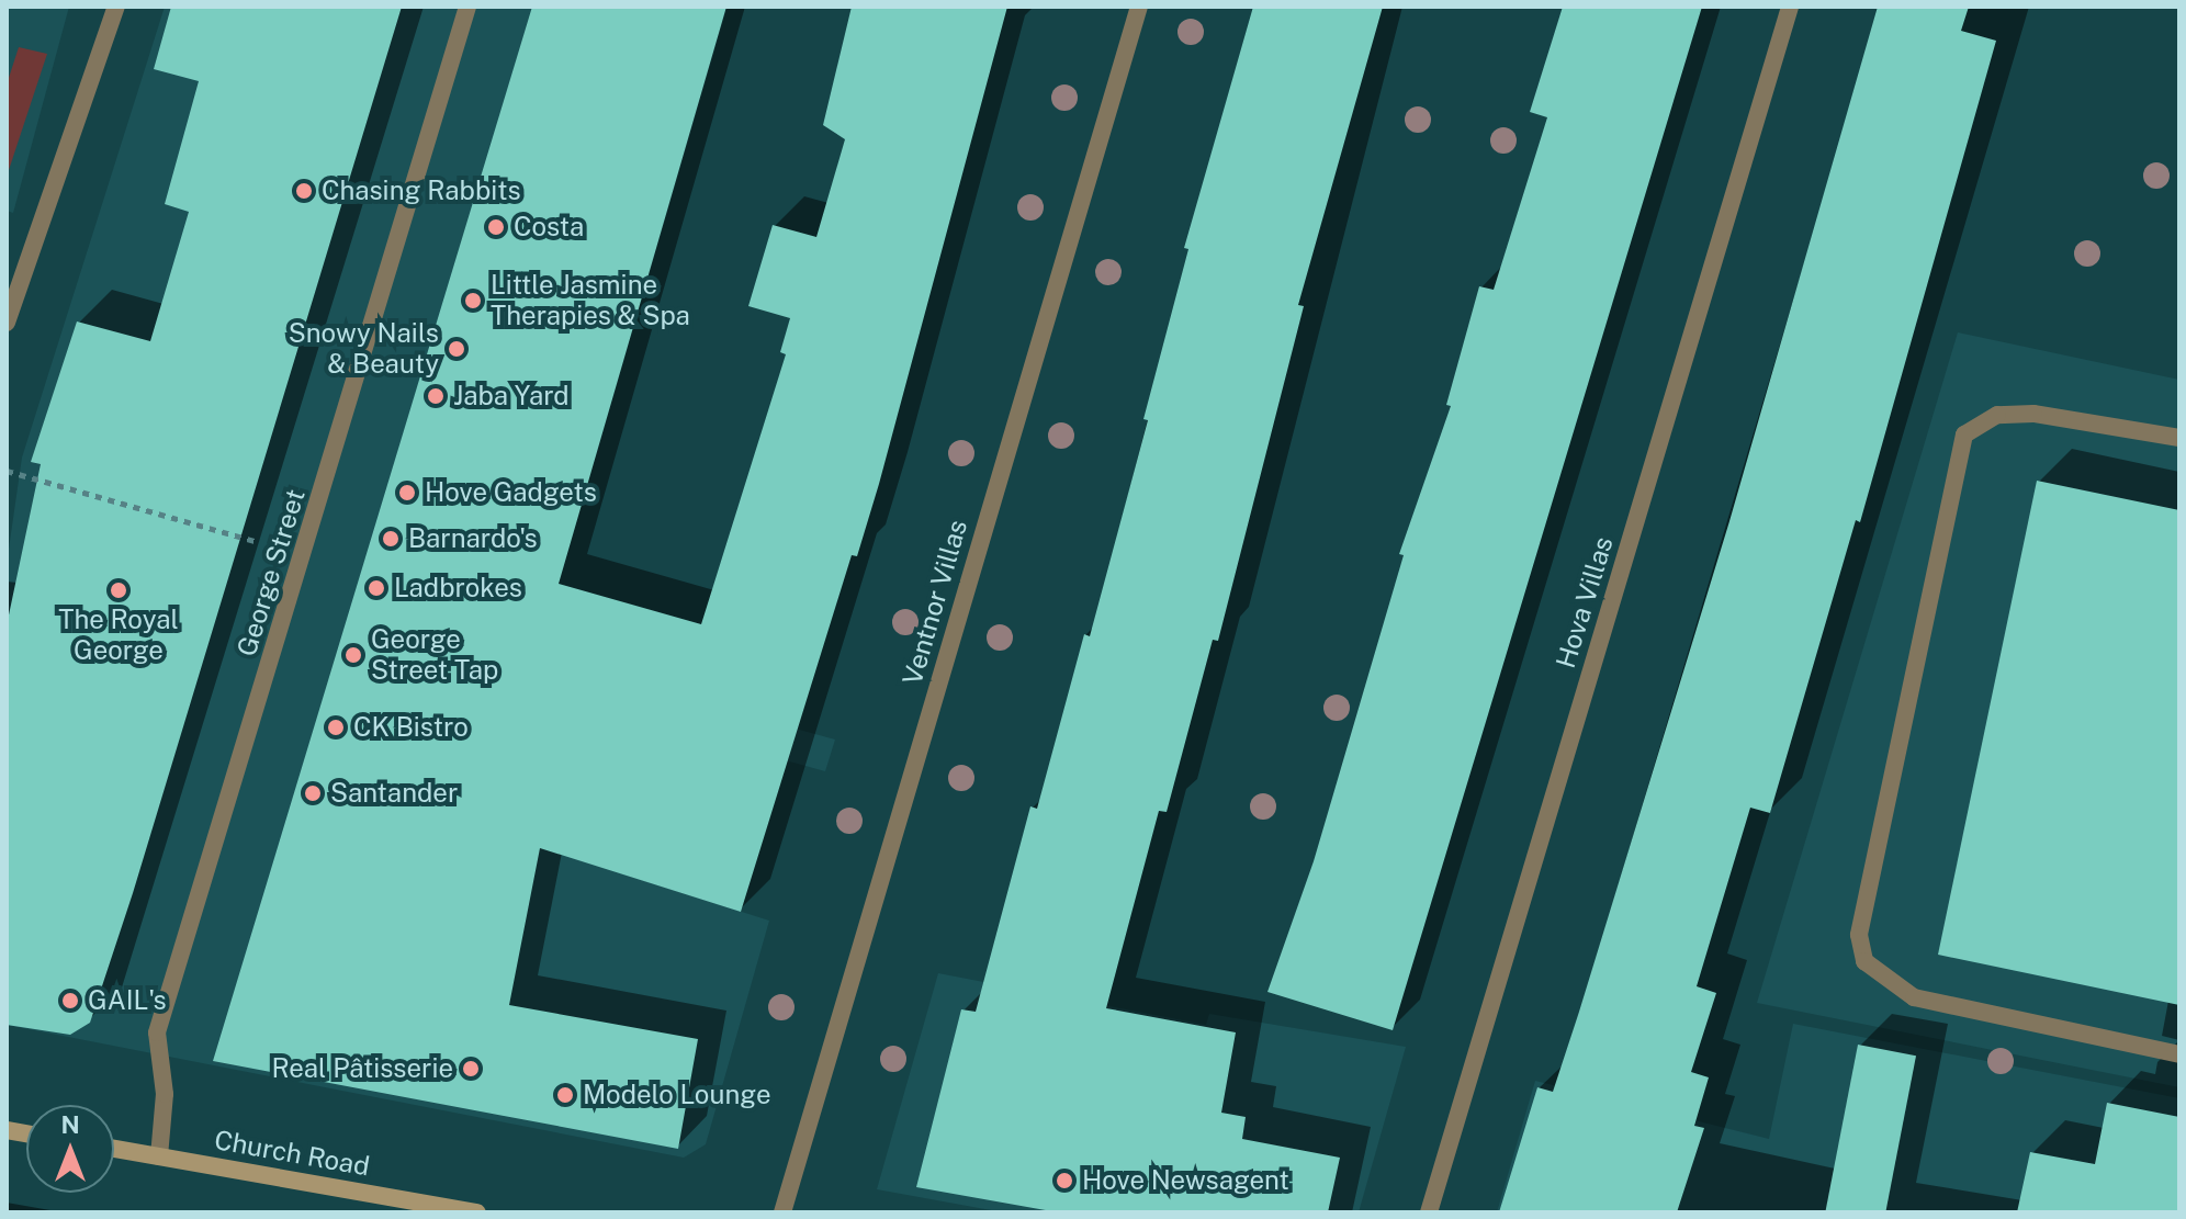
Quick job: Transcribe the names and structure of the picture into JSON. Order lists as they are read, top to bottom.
{
  "streets": {
    "main road": ["Church Road"],
    "street": ["George Street", "Ventnor Villas", "Hova Villas"]
  },
  "crossings": [
    ["George Street", "Church Road"]
  ],
  "places": [
    "Chasing Rabbits",
    "Costa",
    "Little Jasmine Therapies & Spa",
    "Snowy Nails & Beauty",
    "Jaba Yard",
    "Hove Gadgets",
    "Barnardo's",
    "Ladbrokes",
    "The Royal George",
    "George Street Tap",
    "CK Bistro",
    "Santander",
    "GAIL's",
    "Real Pâtisserie",
    "Modelo Lounge",
    "Hove Newsagent"
  ],
  "north": "top"
}
